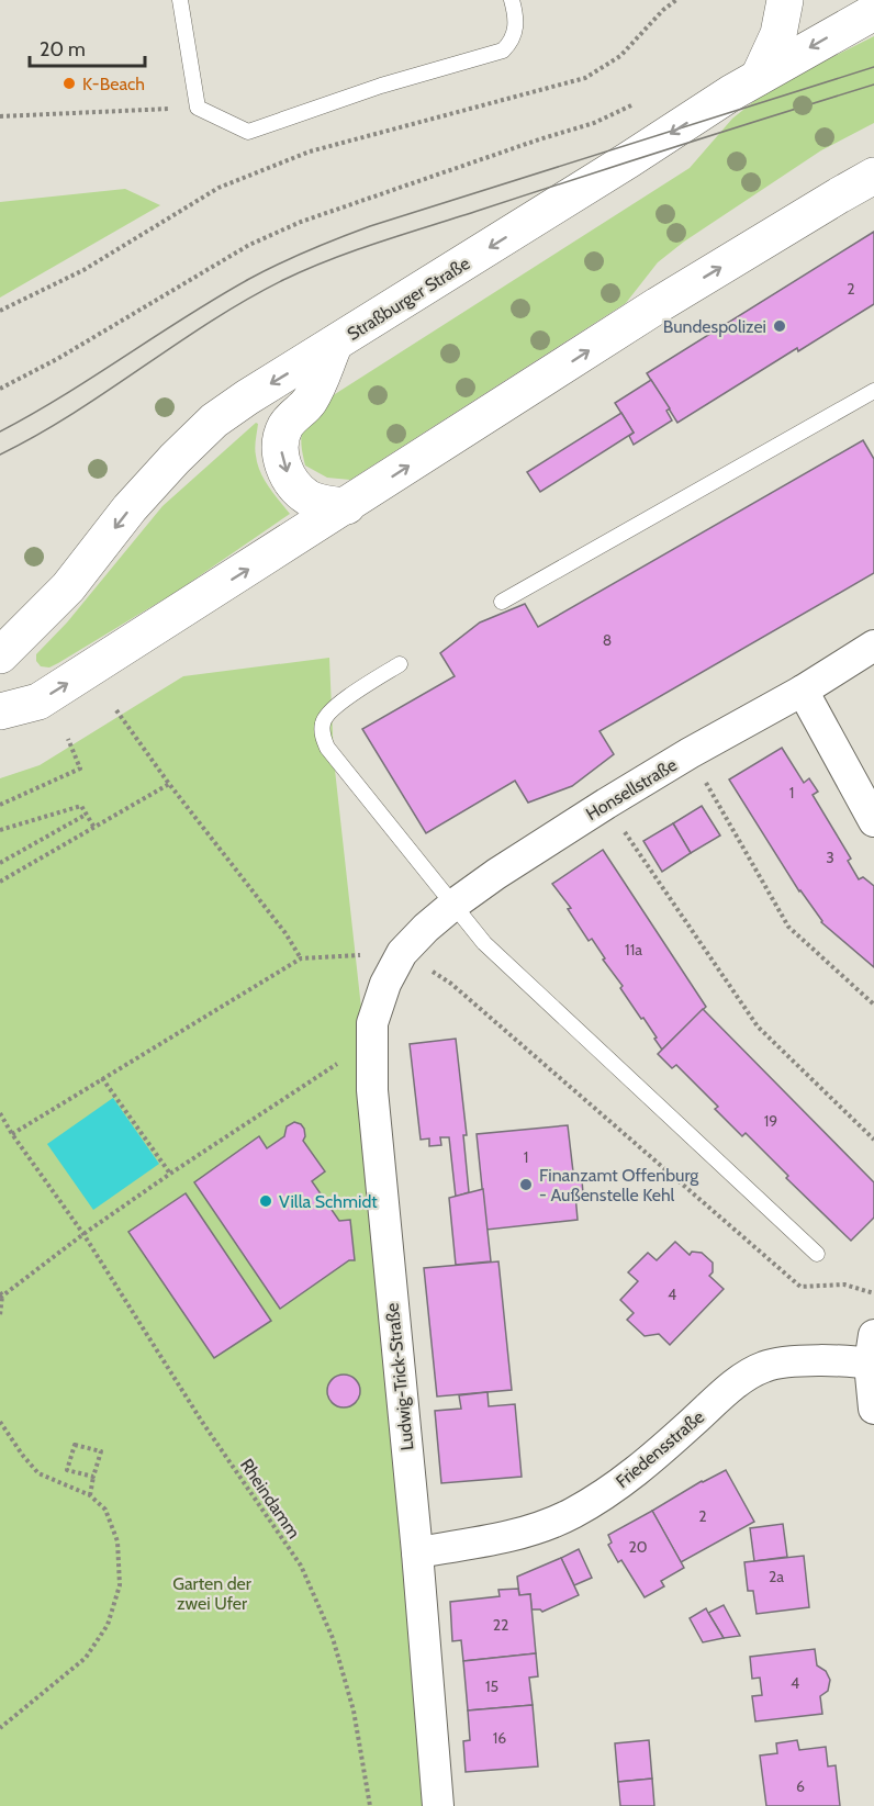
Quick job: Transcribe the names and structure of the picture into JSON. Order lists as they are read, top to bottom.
{
  "streets": {
    "main road": ["Straßburger Straße"],
    "street": ["Honsellstraße", "Ludwig-Trick-Straße", "Friedensstraße"],
    "path": ["Rheindamm"]
  },
  "crossings": [
    ["Honsellstraße", "Ludwig-Trick-Straße"],
    ["Ludwig-Trick-Straße", "Friedensstraße"]
  ],
  "parks": ["Garten der zwei Ufer"],
  "places": [
    "K-Beach",
    "Bundespolizei",
    "Finanzamt Offenburg - Außenstelle Kehl",
    "Villa Schmidt"
  ],
  "house_numbers": [
    "2",
    "8",
    "1",
    "3",
    "11a",
    "19",
    "1",
    "4",
    "2",
    "20",
    "2a",
    "22",
    "4",
    "15",
    "16",
    "6"
  ],
  "scale_bar": "20 m"
}
